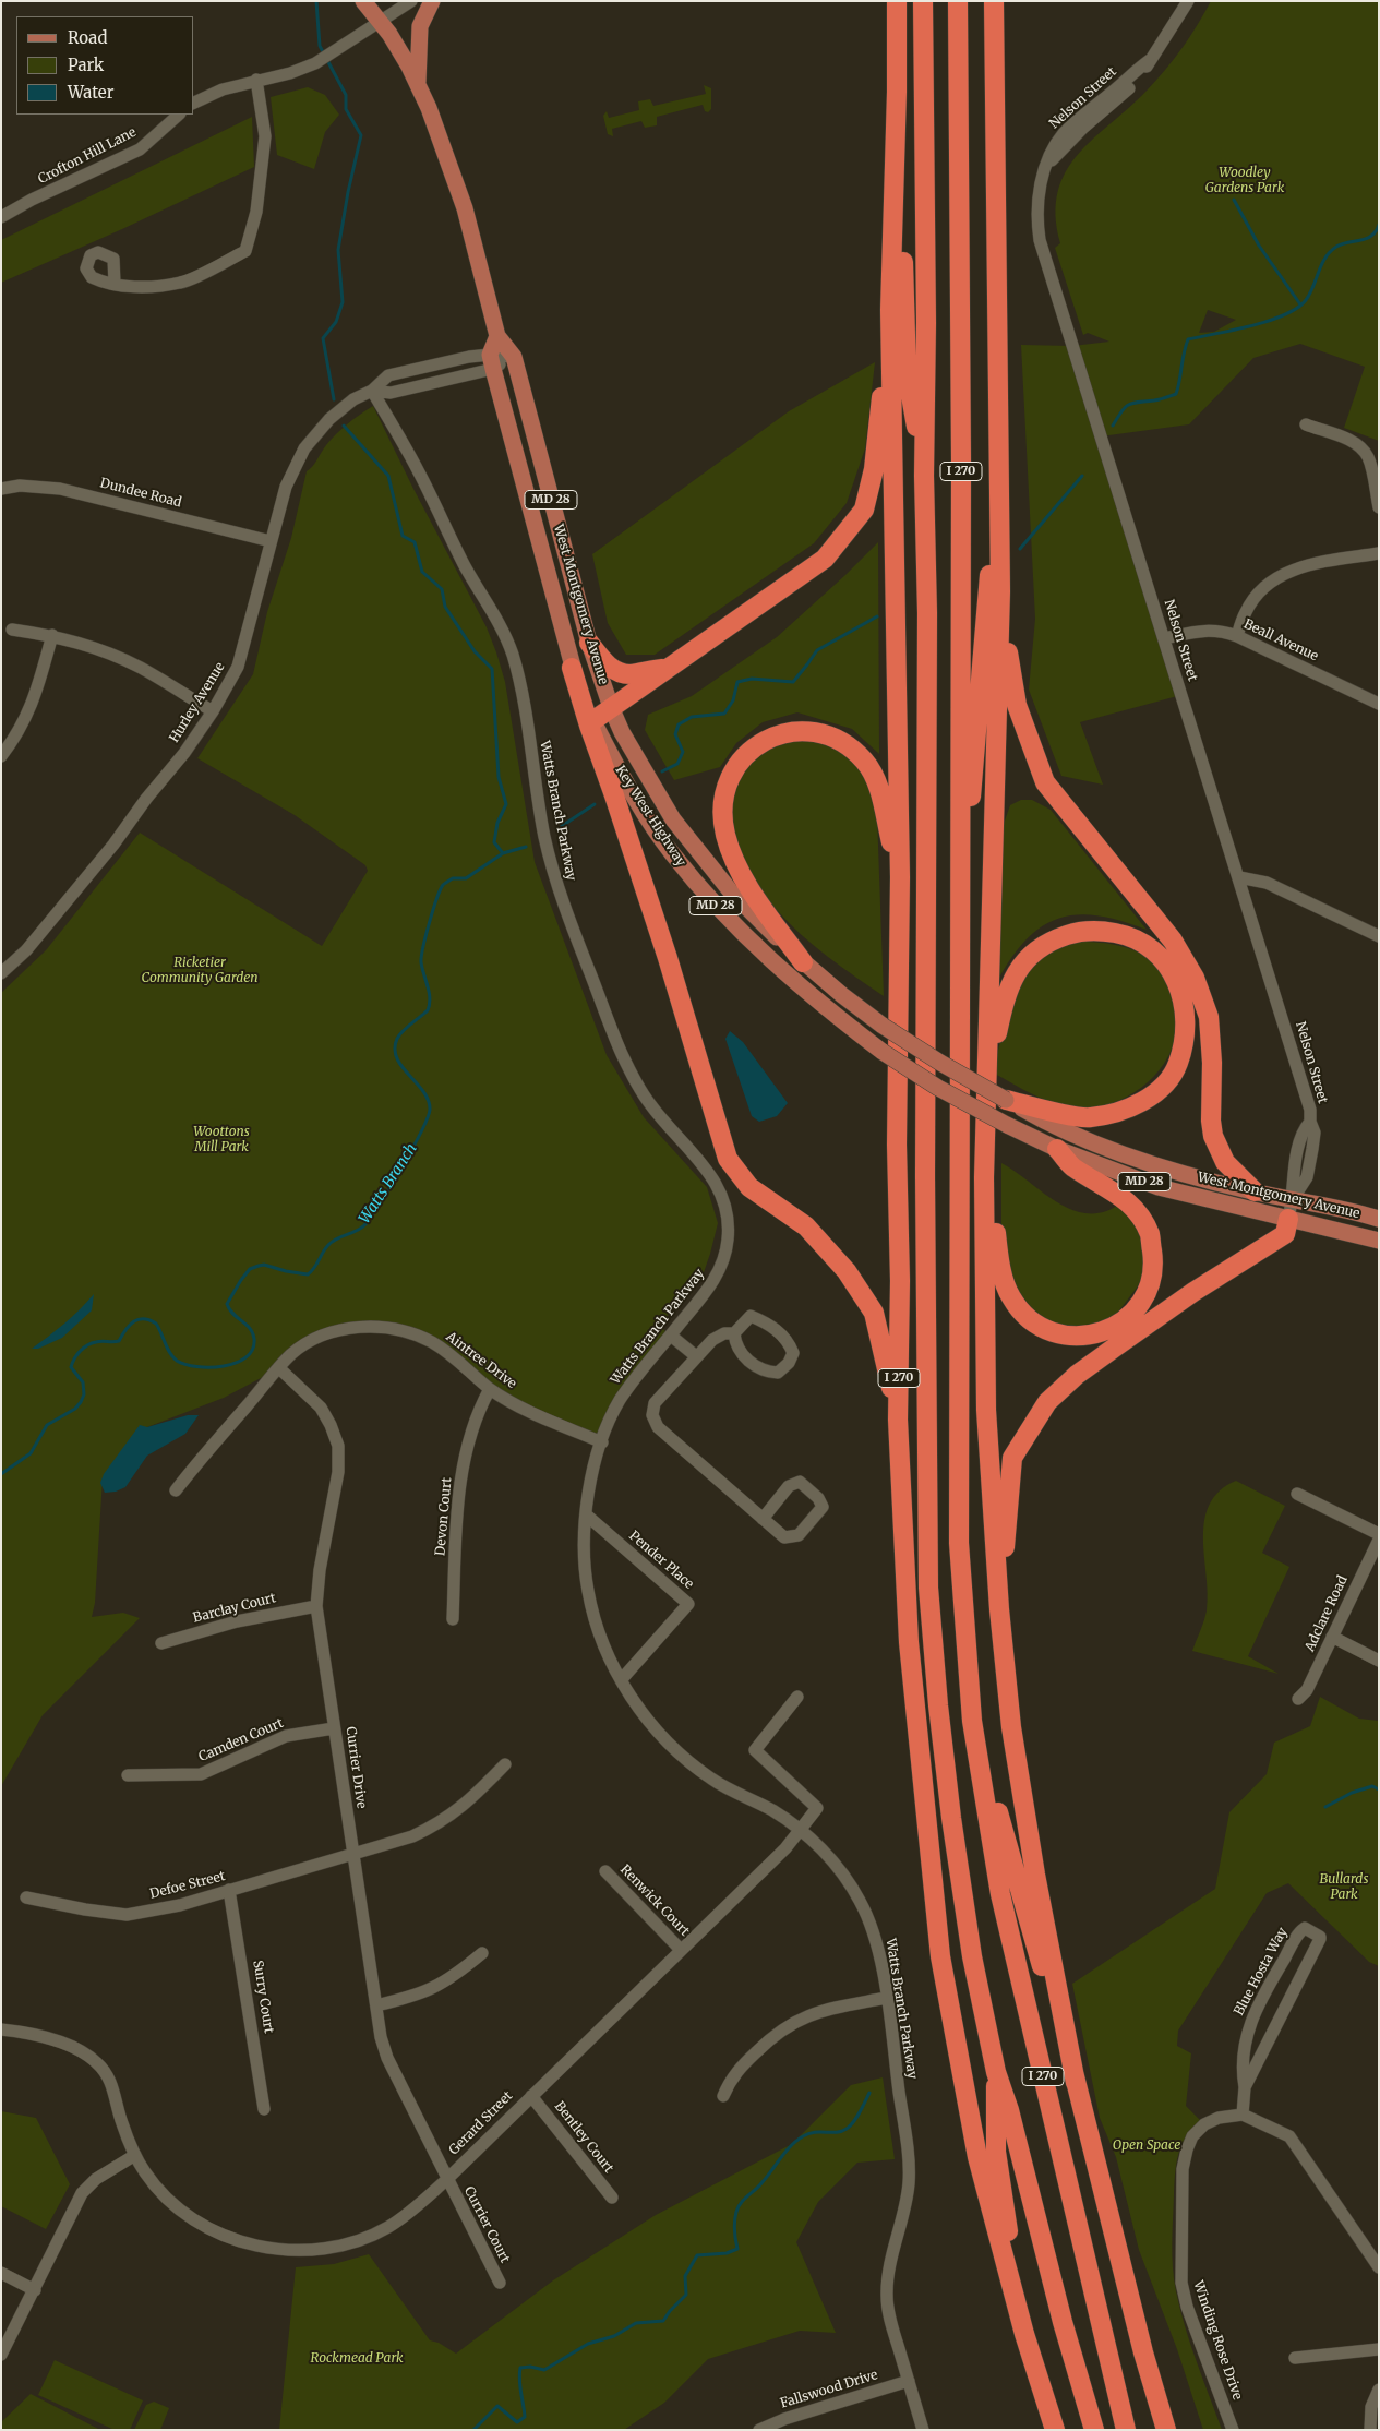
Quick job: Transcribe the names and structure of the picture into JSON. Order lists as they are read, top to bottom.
{
  "streets": {
    "highway": ["I 270"],
    "main road": ["MD 28", "West Montgomery Avenue", "Key West Highway"],
    "street": [
      "Nelson Street",
      "Crofton Hill Lane",
      "Dundee Road",
      "Beall Avenue",
      "Hurley Avenue",
      "Watts Branch Parkway",
      "Aintree Drive",
      "Devon Court",
      "Pender Place",
      "Barclay Court",
      "Adclare Road",
      "Camden Court",
      "Currier Drive",
      "Defoe Street",
      "Renwick Court",
      "Blue Hosta Way",
      "Surry Court",
      "Gerard Street",
      "Bentley Court",
      "Currier Court",
      "Winding Rose Drive",
      "Fallswood Drive"
    ]
  },
  "crossings": [
    ["Nelson Street", "West Montgomery Avenue"],
    ["Nelson Street", "Beall Avenue"],
    ["Dundee Road", "Hurley Avenue"],
    ["West Montgomery Avenue", "Hurley Avenue"],
    ["West Montgomery Avenue", "Key West Highway"],
    ["Hurley Avenue", "Watts Branch Parkway"],
    ["Watts Branch Parkway", "Aintree Drive"],
    ["Watts Branch Parkway", "Pender Place"],
    ["Watts Branch Parkway", "Gerard Street"],
    ["Watts Branch Parkway", "Fallswood Drive"],
    ["Aintree Drive", "Devon Court"],
    ["Aintree Drive", "Currier Drive"],
    ["Barclay Court", "Currier Drive"],
    ["Camden Court", "Currier Drive"],
    ["Currier Drive", "Defoe Street"],
    ["Currier Drive", "Gerard Street"],
    ["Currier Drive", "Currier Court"],
    ["Defoe Street", "Surry Court"],
    ["Renwick Court", "Gerard Street"],
    ["Blue Hosta Way", "Winding Rose Drive"],
    ["Gerard Street", "Bentley Court"],
    ["Gerard Street", "Currier Court"]
  ],
  "water": ["Watts Branch"],
  "parks": [
    "Woodley Gardens Park",
    "Ricketier Community Garden",
    "Woottons Mill Park",
    "Bullards Park",
    "Open Space",
    "Rockmead Park"
  ],
  "legend": ["Road", "Park", "Water"]
}
